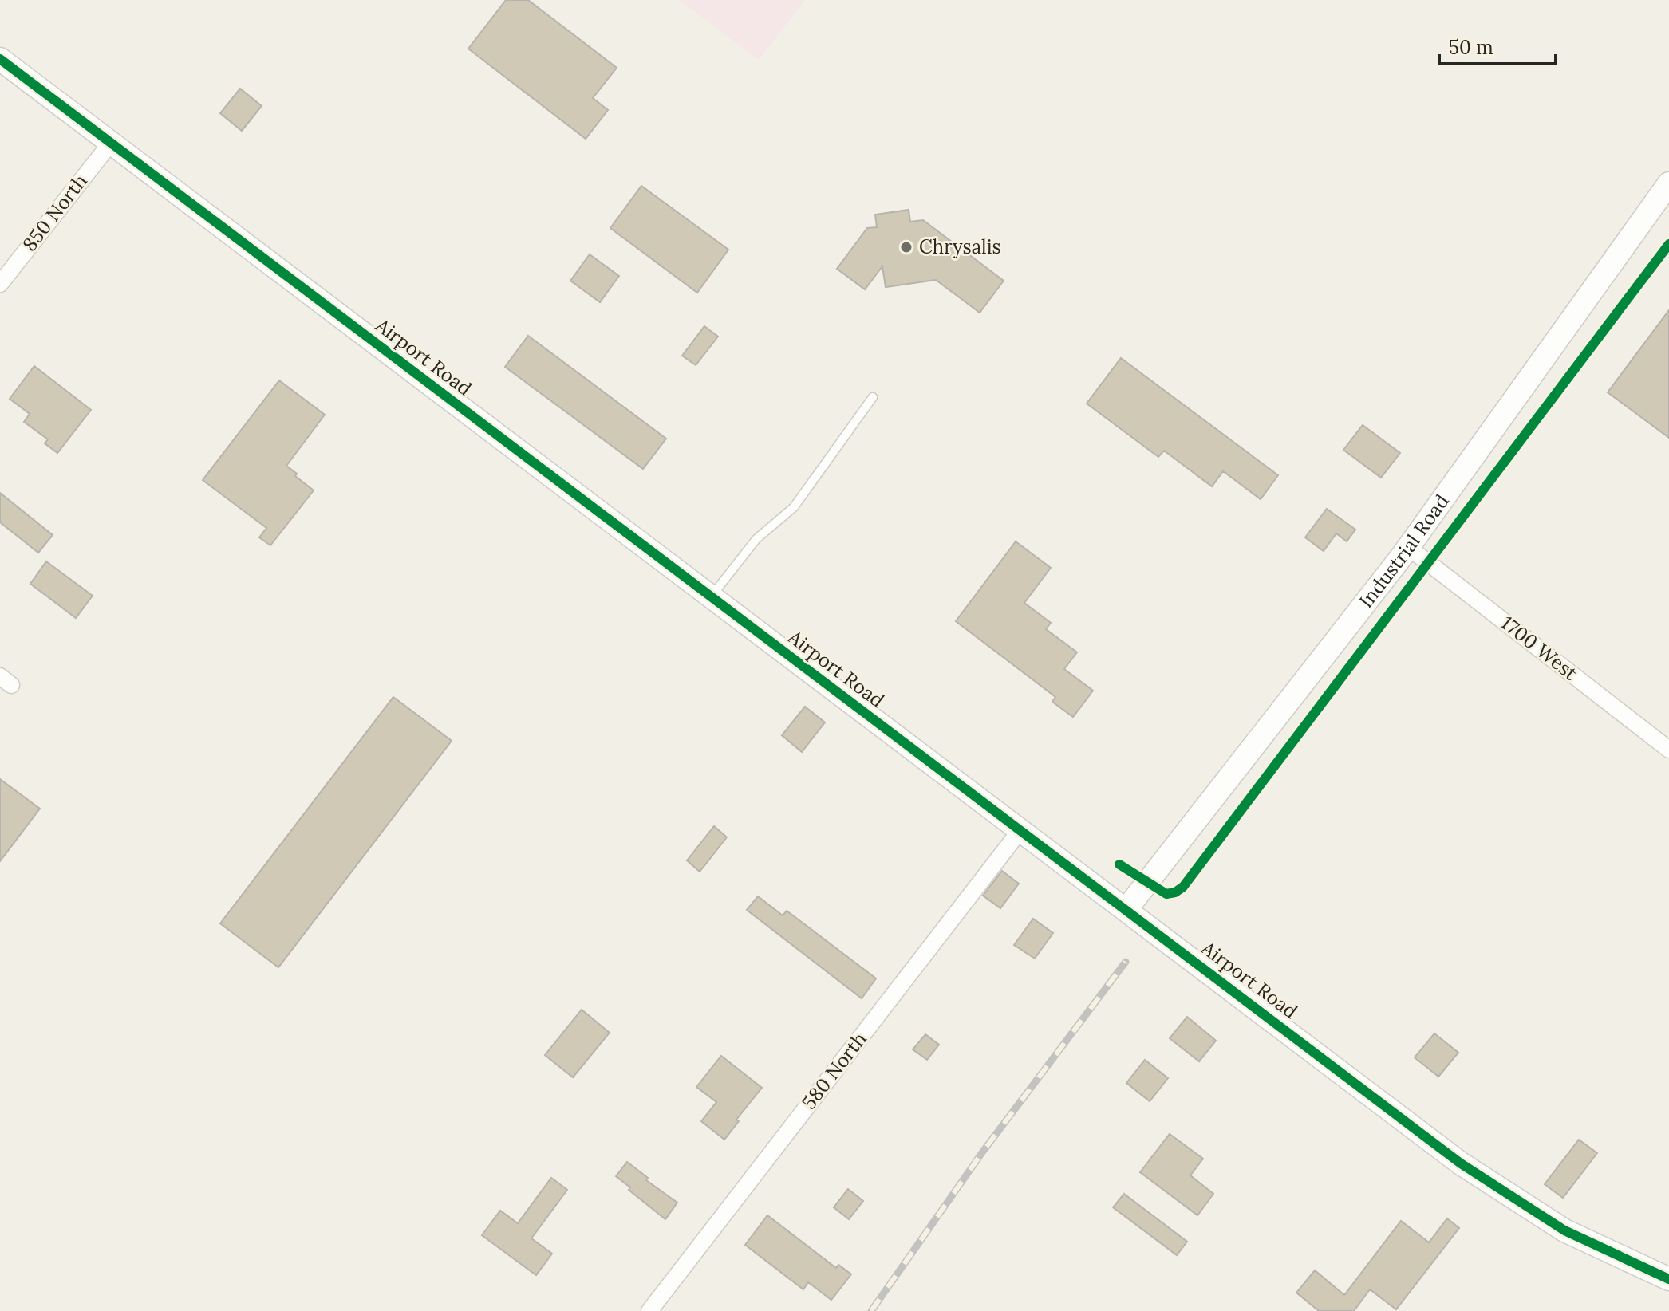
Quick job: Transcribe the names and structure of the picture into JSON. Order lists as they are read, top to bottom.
{
  "streets": {
    "street": [
      "850 North",
      "Airport Road",
      "Industrial Road",
      "1700 West",
      "580 North"
    ]
  },
  "crossings": [
    ["850 North", "Airport Road"],
    ["Airport Road", "Industrial Road"],
    ["Airport Road", "580 North"],
    ["Industrial Road", "1700 West"]
  ],
  "places": ["Chrysalis"],
  "scale_bar": "50 m"
}
